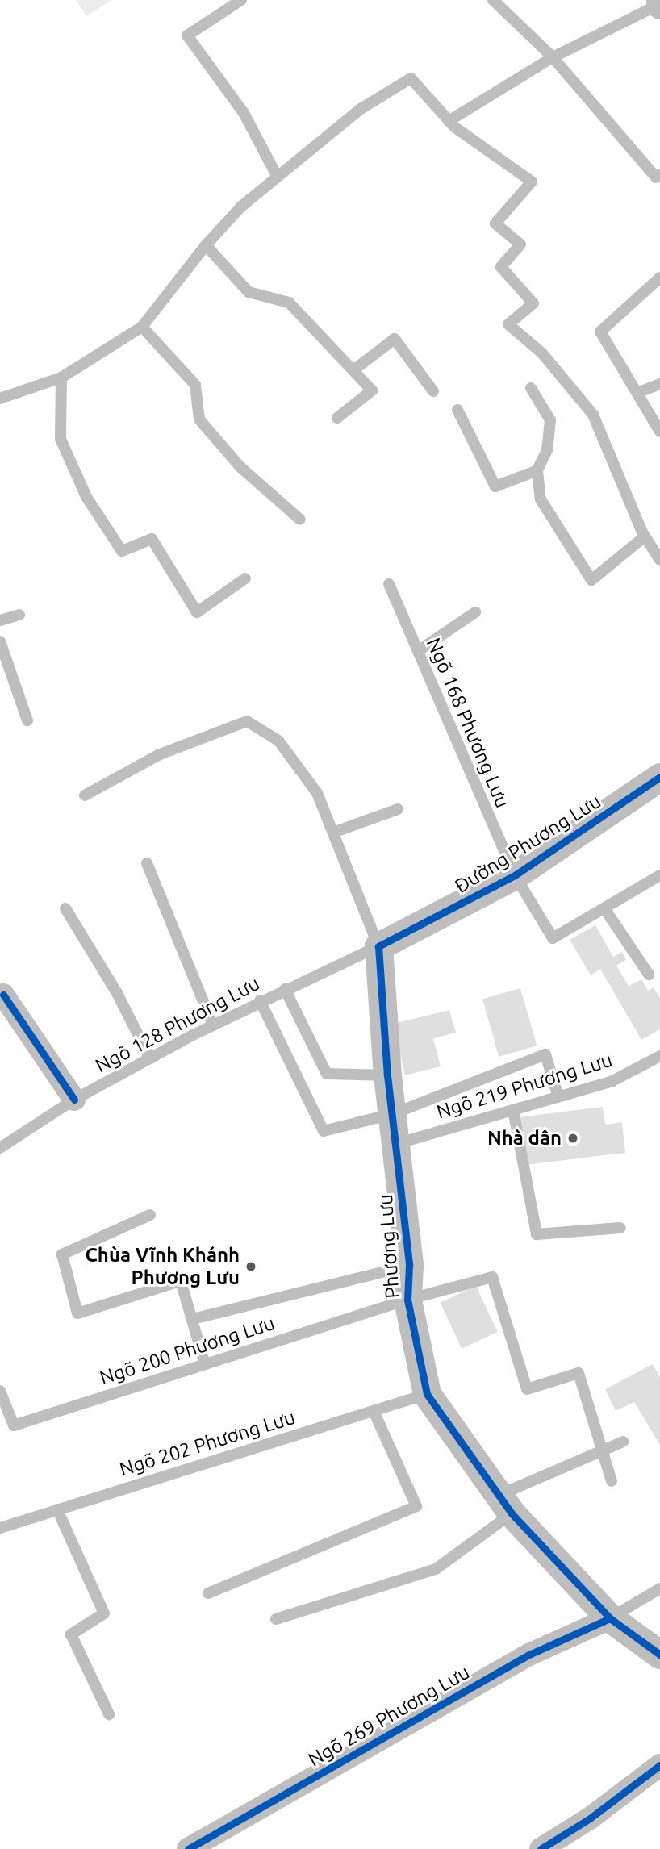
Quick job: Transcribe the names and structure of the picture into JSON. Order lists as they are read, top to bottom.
{
  "streets": {
    "street": ["Đường Phương Lưu", "Phương Lưu", "Ngõ 269 Phương Lưu"],
    "lane": [
      "Ngõ 168 Phương Lưu",
      "Ngõ 128 Phương Lưu",
      "Ngõ 219 Phương Lưu",
      "Ngõ 200 Phương Lưu",
      "Ngõ 202 Phương Lưu"
    ]
  },
  "crossings": [
    ["Ngõ 168 Phương Lưu", "Đường Phương Lưu"],
    ["Đường Phương Lưu", "Ngõ 128 Phương Lưu"],
    ["Đường Phương Lưu", "Phương Lưu"],
    ["Ngõ 128 Phương Lưu", "Phương Lưu"],
    ["Ngõ 219 Phương Lưu", "Phương Lưu"],
    ["Phương Lưu", "Ngõ 200 Phương Lưu"],
    ["Phương Lưu", "Ngõ 202 Phương Lưu"],
    ["Phương Lưu", "Ngõ 269 Phương Lưu"]
  ],
  "places": ["Nhà dân", "Chùa Vĩnh Khánh Phương Lưu"]
}
